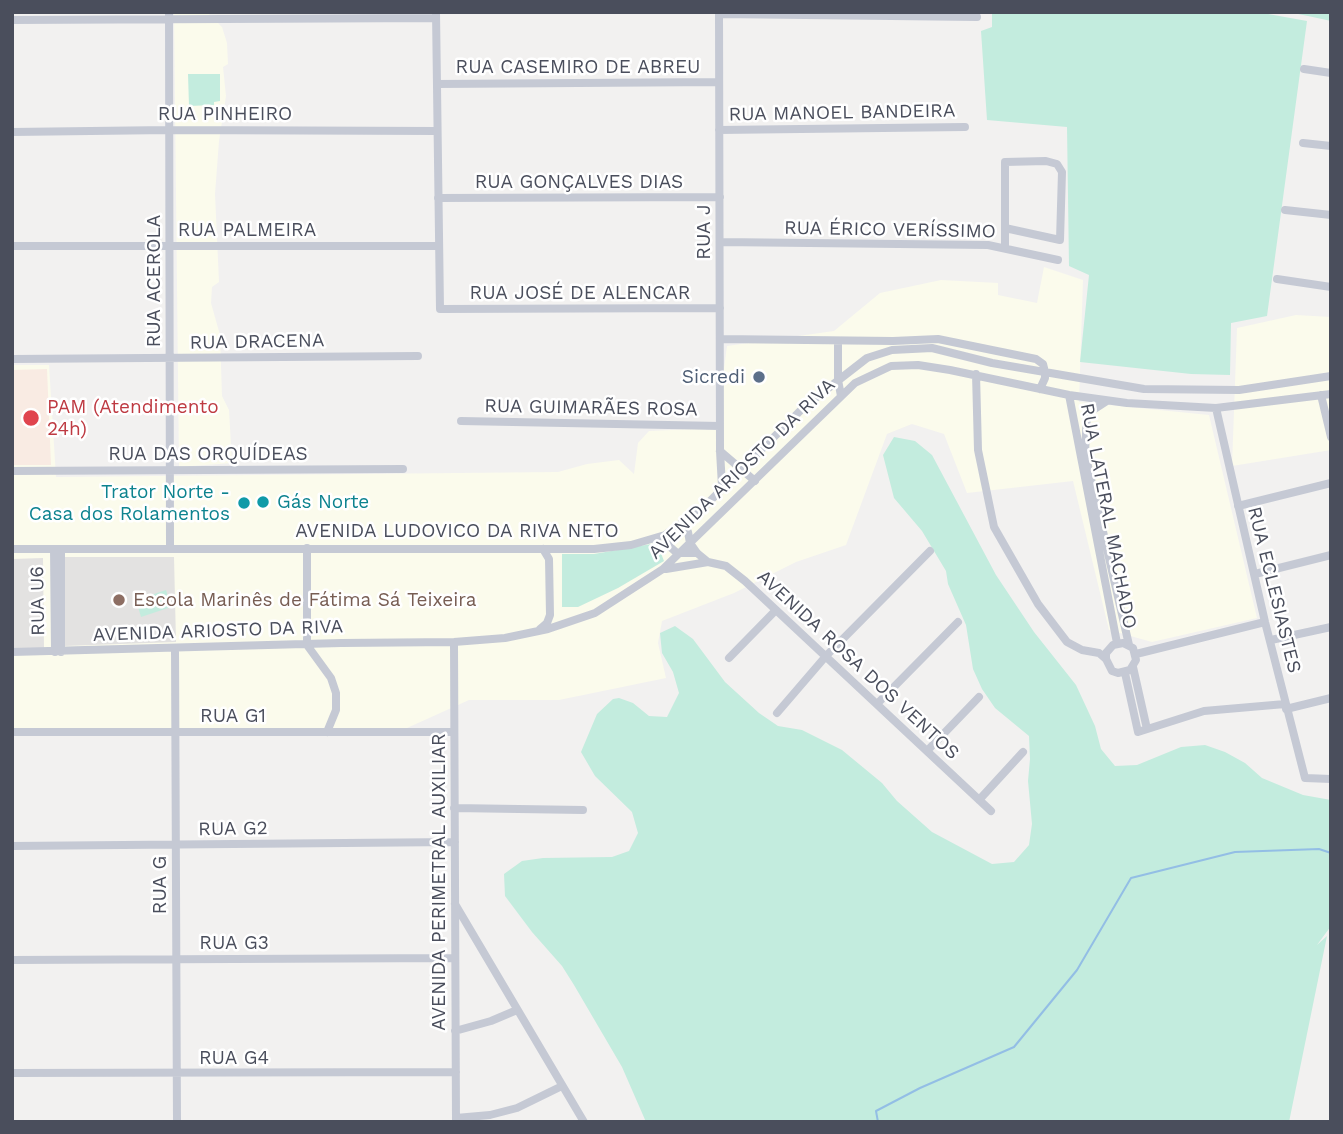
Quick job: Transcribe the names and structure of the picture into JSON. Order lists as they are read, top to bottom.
{
  "streets": {
    "street": [
      "RUA CASEMIRO DE ABREU",
      "RUA MANOEL BANDEIRA",
      "RUA PINHEIRO",
      "RUA GONÇALVES DIAS",
      "RUA PALMEIRA",
      "RUA ÉRICO VERÍSSIMO",
      "RUA J",
      "RUA ACEROLA",
      "RUA JOSÉ DE ALENCAR",
      "RUA DRACENA",
      "RUA GUIMARÃES ROSA",
      "RUA DAS ORQUÍDEAS",
      "AVENIDA ARIOSTO DA RIVA",
      "RUA LATERAL MACHADO",
      "AVENIDA LUDOVICO DA RIVA NETO",
      "RUA ECLESIASTES",
      "RUA U6",
      "AVENIDA ROSA DOS VENTOS",
      "RUA G1",
      "RUA G2",
      "AVENIDA PERIMETRAL AUXILIAR",
      "RUA G",
      "RUA G3",
      "RUA G4"
    ]
  },
  "crossings": [
    ["RUA CASEMIRO DE ABREU", "RUA J"],
    ["RUA MANOEL BANDEIRA", "RUA J"],
    ["RUA PINHEIRO", "RUA ACEROLA"],
    ["RUA GONÇALVES DIAS", "RUA J"],
    ["RUA PALMEIRA", "RUA ACEROLA"],
    ["RUA PALMEIRA", "RUA JOSÉ DE ALENCAR"],
    ["RUA ÉRICO VERÍSSIMO", "RUA J"],
    ["RUA J", "RUA JOSÉ DE ALENCAR"],
    ["RUA J", "RUA GUIMARÃES ROSA"],
    ["RUA J", "AVENIDA LUDOVICO DA RIVA NETO"],
    ["RUA ACEROLA", "RUA DRACENA"],
    ["RUA ACEROLA", "RUA DAS ORQUÍDEAS"],
    ["RUA ACEROLA", "AVENIDA LUDOVICO DA RIVA NETO"],
    ["AVENIDA ARIOSTO DA RIVA", "RUA LATERAL MACHADO"],
    ["AVENIDA ARIOSTO DA RIVA", "RUA ECLESIASTES"],
    ["AVENIDA ARIOSTO DA RIVA", "RUA U6"],
    ["AVENIDA ARIOSTO DA RIVA", "AVENIDA ROSA DOS VENTOS"],
    ["AVENIDA ARIOSTO DA RIVA", "AVENIDA PERIMETRAL AUXILIAR"],
    ["AVENIDA ARIOSTO DA RIVA", "RUA G"],
    ["AVENIDA LUDOVICO DA RIVA NETO", "RUA U6"],
    ["AVENIDA LUDOVICO DA RIVA NETO", "AVENIDA ROSA DOS VENTOS"],
    ["RUA G1", "AVENIDA PERIMETRAL AUXILIAR"],
    ["RUA G1", "RUA G"],
    ["RUA G2", "AVENIDA PERIMETRAL AUXILIAR"],
    ["RUA G2", "RUA G"],
    ["AVENIDA PERIMETRAL AUXILIAR", "RUA G3"],
    ["AVENIDA PERIMETRAL AUXILIAR", "RUA G4"],
    ["RUA G", "RUA G3"],
    ["RUA G", "RUA G4"]
  ],
  "places": [
    "Sicredi",
    "PAM (Atendimento 24h)",
    "Gás Norte",
    "Trator Norte - Casa dos Rolamentos",
    "Escola Marinês de Fátima Sá Teixeira"
  ]
}
